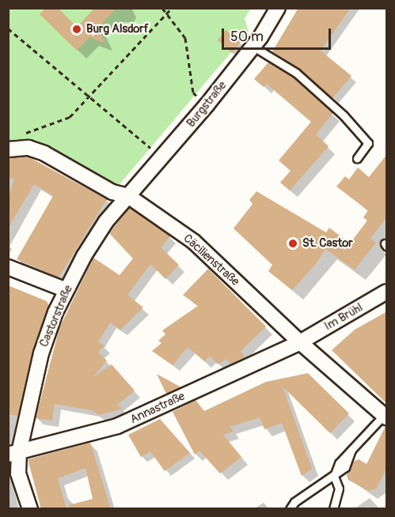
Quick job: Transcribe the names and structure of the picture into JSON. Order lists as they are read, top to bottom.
{
  "streets": {
    "street": [
      "Burgstraße",
      "Cäcilienstraße",
      "Castorstraße",
      "Im Brühl",
      "Annastraße"
    ]
  },
  "crossings": [
    ["Burgstraße", "Cäcilienstraße"],
    ["Burgstraße", "Castorstraße"],
    ["Cäcilienstraße", "Castorstraße"],
    ["Cäcilienstraße", "Im Brühl"],
    ["Cäcilienstraße", "Annastraße"],
    ["Castorstraße", "Annastraße"],
    ["Im Brühl", "Annastraße"]
  ],
  "places": ["Burg Alsdorf", "St. Castor"],
  "scale_bar": "50 m"
}
